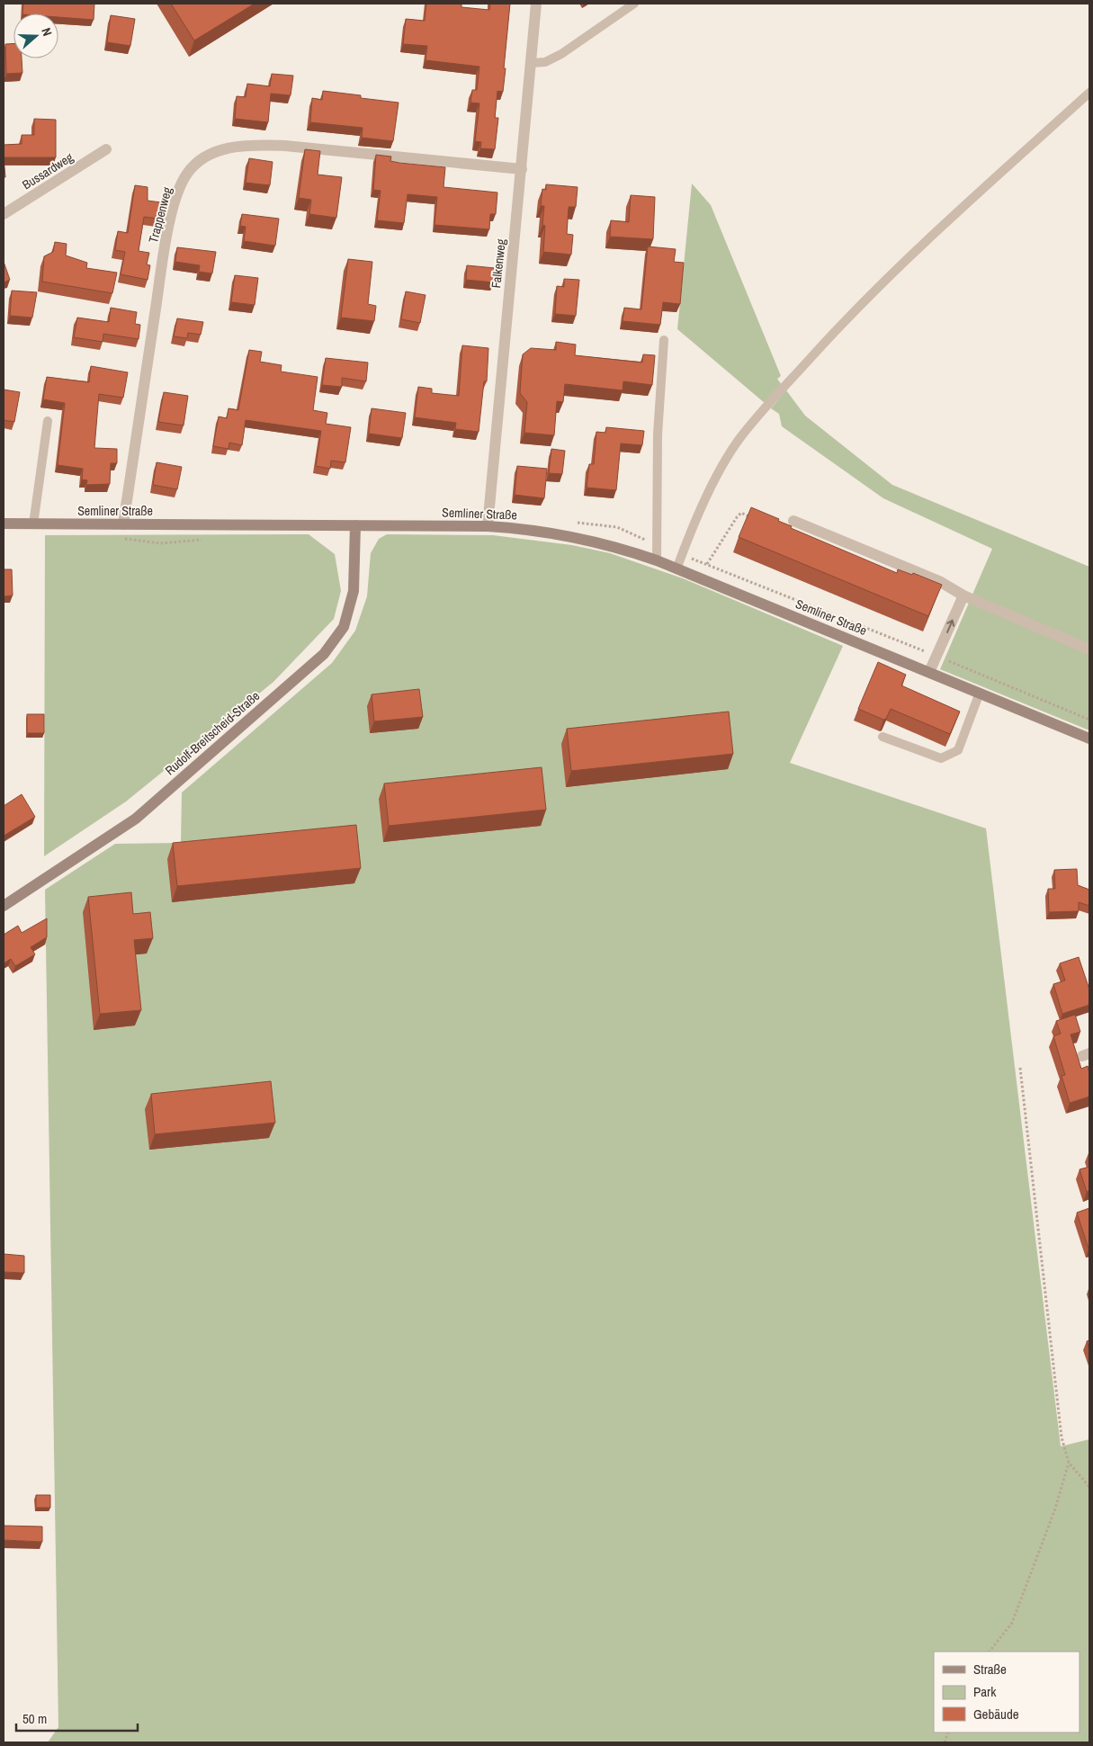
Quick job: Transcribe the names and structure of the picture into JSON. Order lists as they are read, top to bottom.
{
  "streets": {
    "street": [
      "Bussardweg",
      "Trappenweg",
      "Falkenweg",
      "Semliner Straße",
      "Rudolf-Breitscheid-Straße"
    ]
  },
  "crossings": [
    ["Trappenweg", "Falkenweg"],
    ["Trappenweg", "Semliner Straße"],
    ["Falkenweg", "Semliner Straße"],
    ["Semliner Straße", "Rudolf-Breitscheid-Straße"]
  ],
  "legend": ["Straße", "Park", "Gebäude"],
  "scale_bar": "50 m",
  "north": "right"
}
